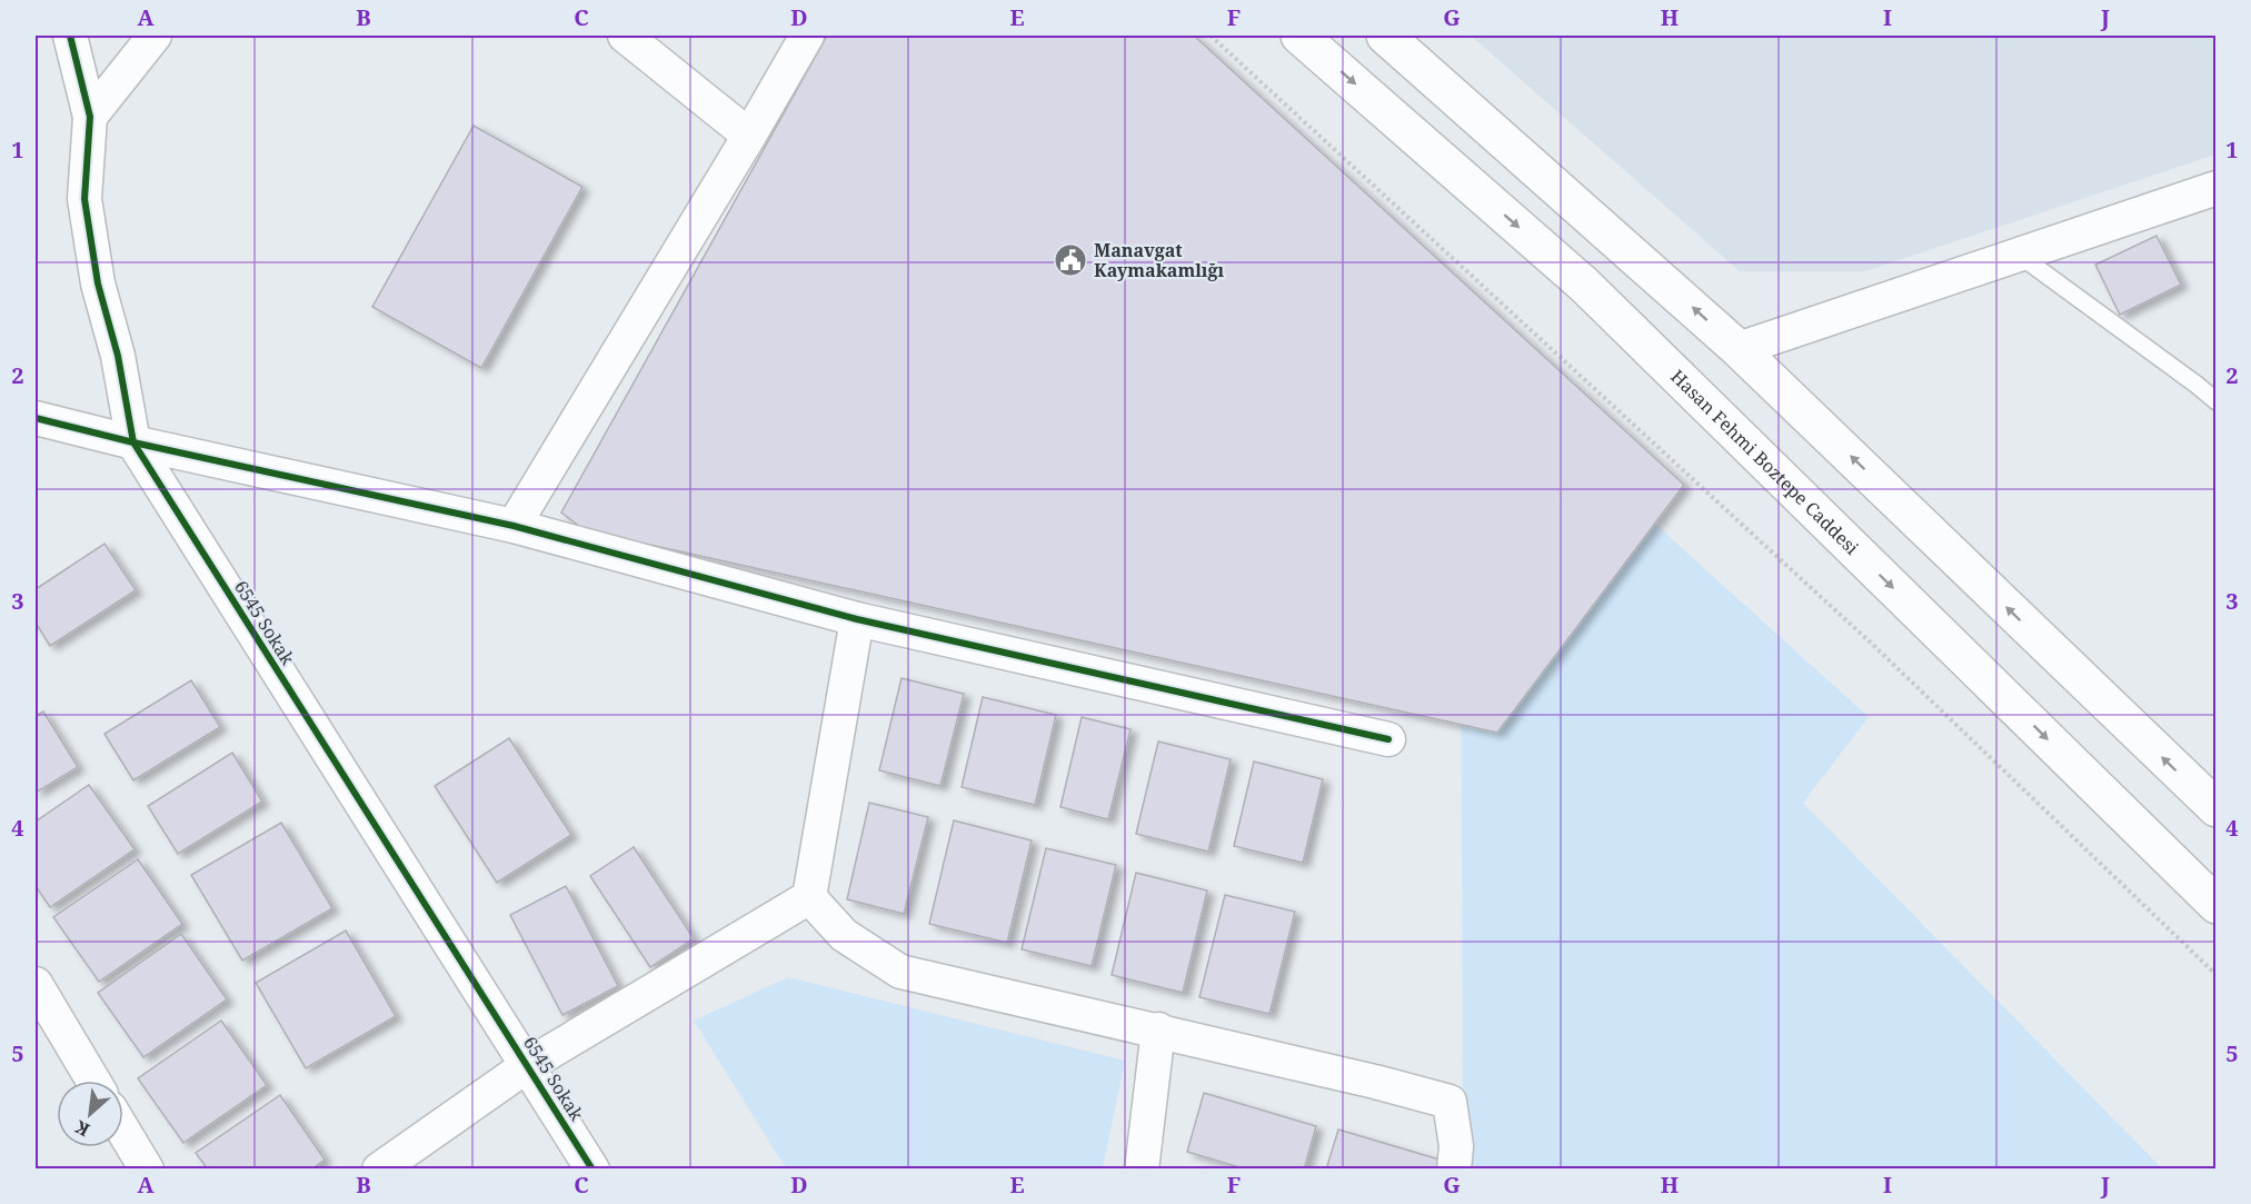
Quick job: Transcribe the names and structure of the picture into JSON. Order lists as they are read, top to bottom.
{
  "streets": {
    "main road": ["Hasan Fehmi Boztepe Caddesi"],
    "street": ["6545 Sokak"]
  },
  "places": {
    "public building": ["Manavgat Kaymakamlığı"]
  },
  "north": "bottom left",
  "grid": {
    "columns": [
      "A",
      "B",
      "C",
      "D",
      "E",
      "F",
      "G",
      "H",
      "I",
      "J"
    ],
    "rows": [
      "1",
      "2",
      "3",
      "4",
      "5"
    ]
  }
}
